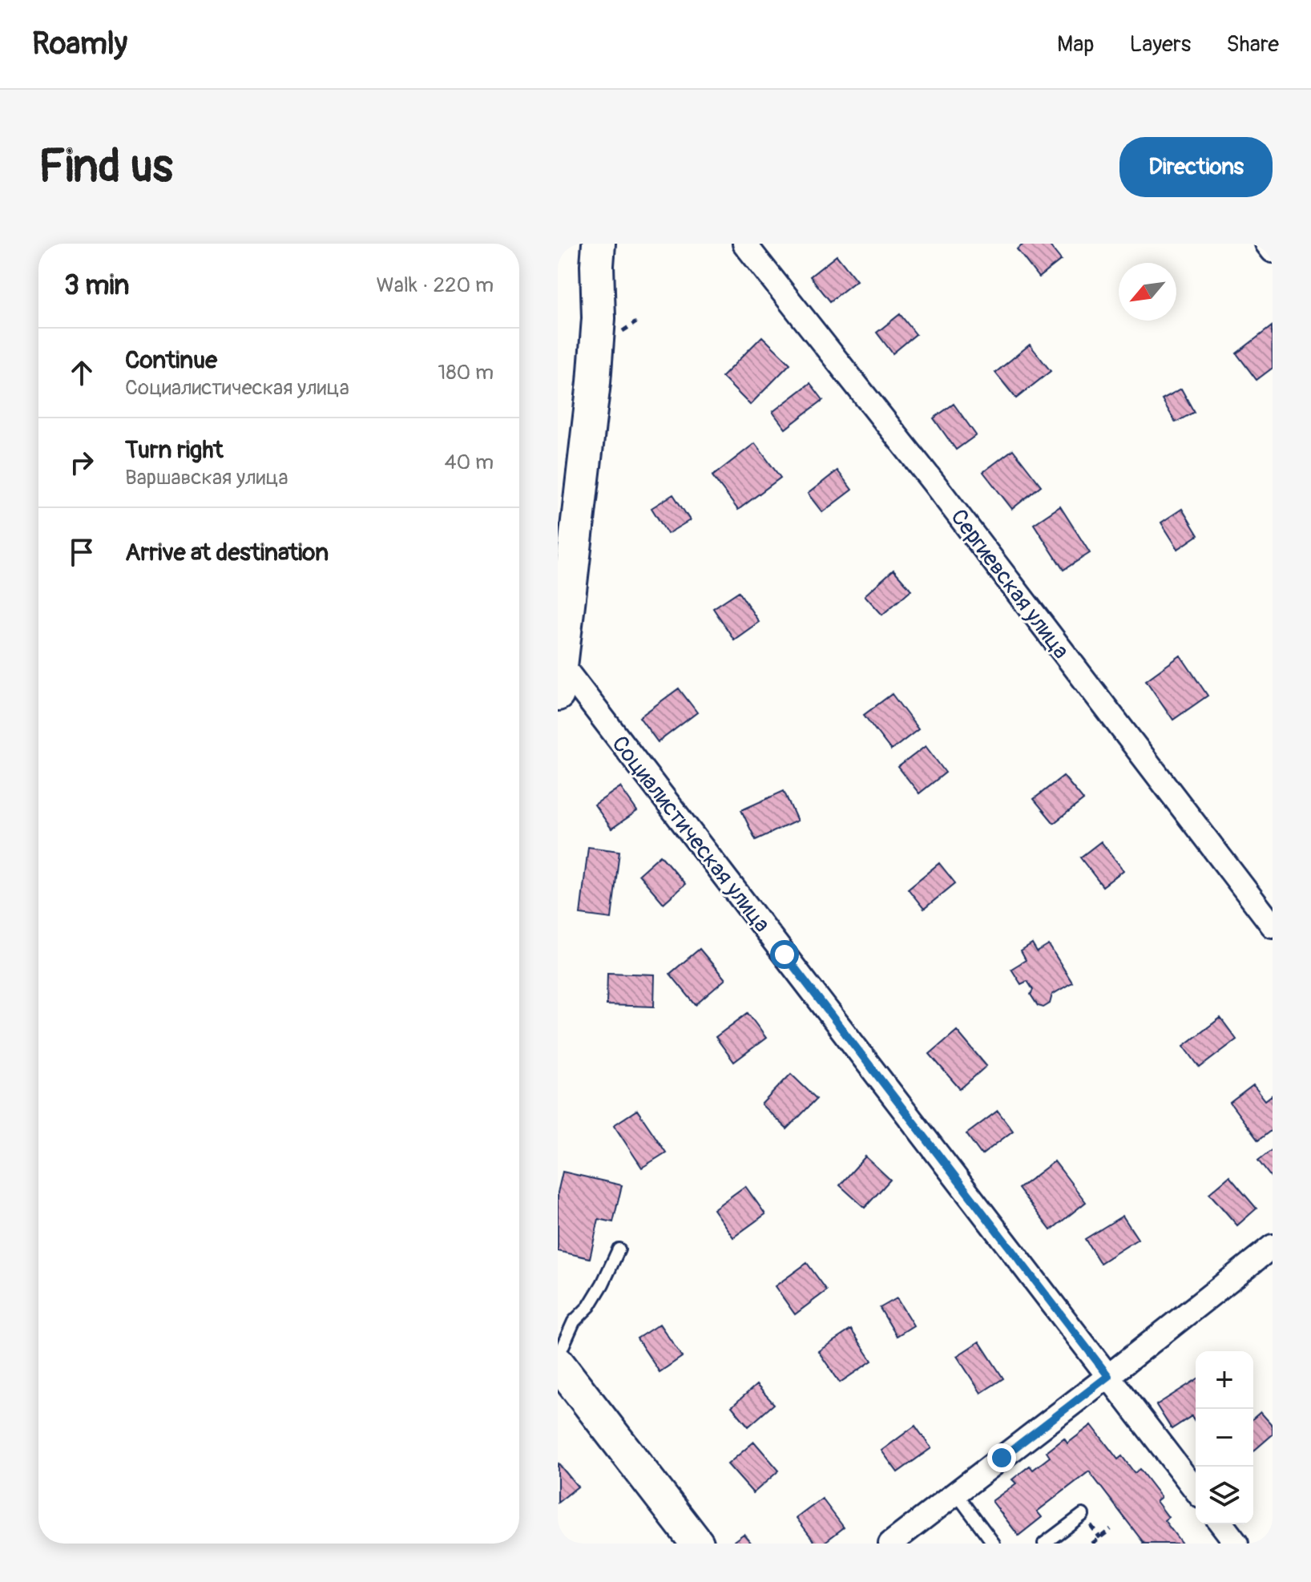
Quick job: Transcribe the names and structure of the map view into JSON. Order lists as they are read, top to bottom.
{
  "streets": {
    "street": ["Сергиевская улица", "Социалистическая улица"]
  },
  "north": "bottom left",
  "page": {
    "header": "Roamly",
    "nav": ["Map", "Layers", "Share"],
    "buttons": "Directions",
    "title": "Find us",
    "heading": ["3 min", "Walk · 220 m"],
    "list": [
      ["Continue", "Социалистическая улица", "180 m"],
      ["Turn right", "Варшавская улица", "40 m"],
      "Arrive at destination"
    ],
    "map_buttons": ["+", "−"]
  }
}
